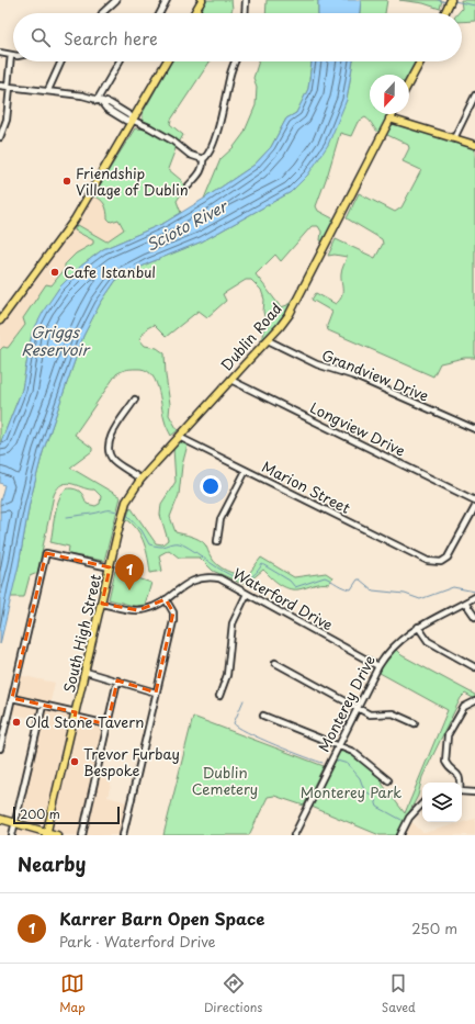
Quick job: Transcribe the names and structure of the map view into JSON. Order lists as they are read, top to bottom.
{
  "streets": {
    "main road": ["Dublin Road", "South High Street"],
    "street": [
      "Grandview Drive",
      "Longview Drive",
      "Marion Street",
      "Waterford Drive",
      "Monterey Drive"
    ]
  },
  "crossings": [
    ["Dublin Road", "Grandview Drive"],
    ["Dublin Road", "Longview Drive"],
    ["Dublin Road", "Marion Street"],
    ["Dublin Road", "South High Street"],
    ["Waterford Drive", "South High Street"],
    ["Waterford Drive", "Monterey Drive"]
  ],
  "water": ["Scioto River", "Griggs Reservoir"],
  "parks": ["Dublin Cemetery", "Monterey Park"],
  "places": [
    "Friendship Village of Dublin",
    "Cafe Istanbul",
    "Old Stone Tavern",
    "Trevor Furbay Bespoke"
  ],
  "scale_bar": "200 m",
  "north": "bottom",
  "page": {
    "search": "Search here",
    "pins": "1",
    "scale": "200 m",
    "heading": "Nearby",
    "list": [
      {
        "mark": "1",
        "name": "Karrer Barn Open Space",
        "note": "Park · Waterford Drive",
        "value": "250 m"
      }
    ],
    "nav": ["Map", "Directions", "Saved"]
  }
}
